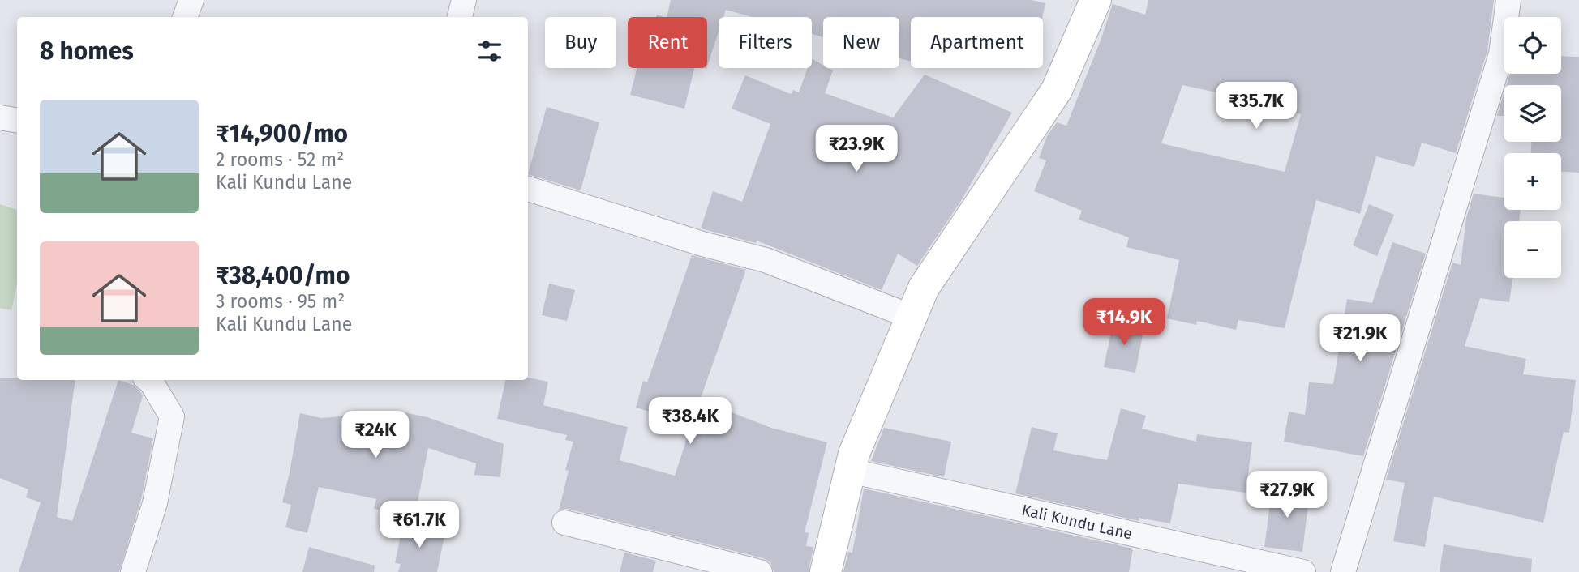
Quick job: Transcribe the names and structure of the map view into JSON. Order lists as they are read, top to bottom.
{
  "streets": {
    "street": ["Kali Kundu Lane"]
  },
  "page": {
    "map_buttons": ["+", "−"],
    "chip": [
      "Buy",
      "Rent",
      "Filters",
      "New",
      "Apartment"
    ],
    "heading": "8 homes",
    "price": [
      "₹35.7K",
      "₹23.9K",
      "₹14.9K",
      "₹21.9K",
      "₹38.4K",
      "₹24K",
      "₹27.9K",
      "₹61.7K"
    ],
    "list": [
      {
        "name": "₹14,900/mo",
        "note": "2 rooms · 52 m² · Kali Kundu Lane"
      },
      {
        "name": "₹38,400/mo",
        "note": "3 rooms · 95 m² · Kali Kundu Lane"
      }
    ]
  }
}
